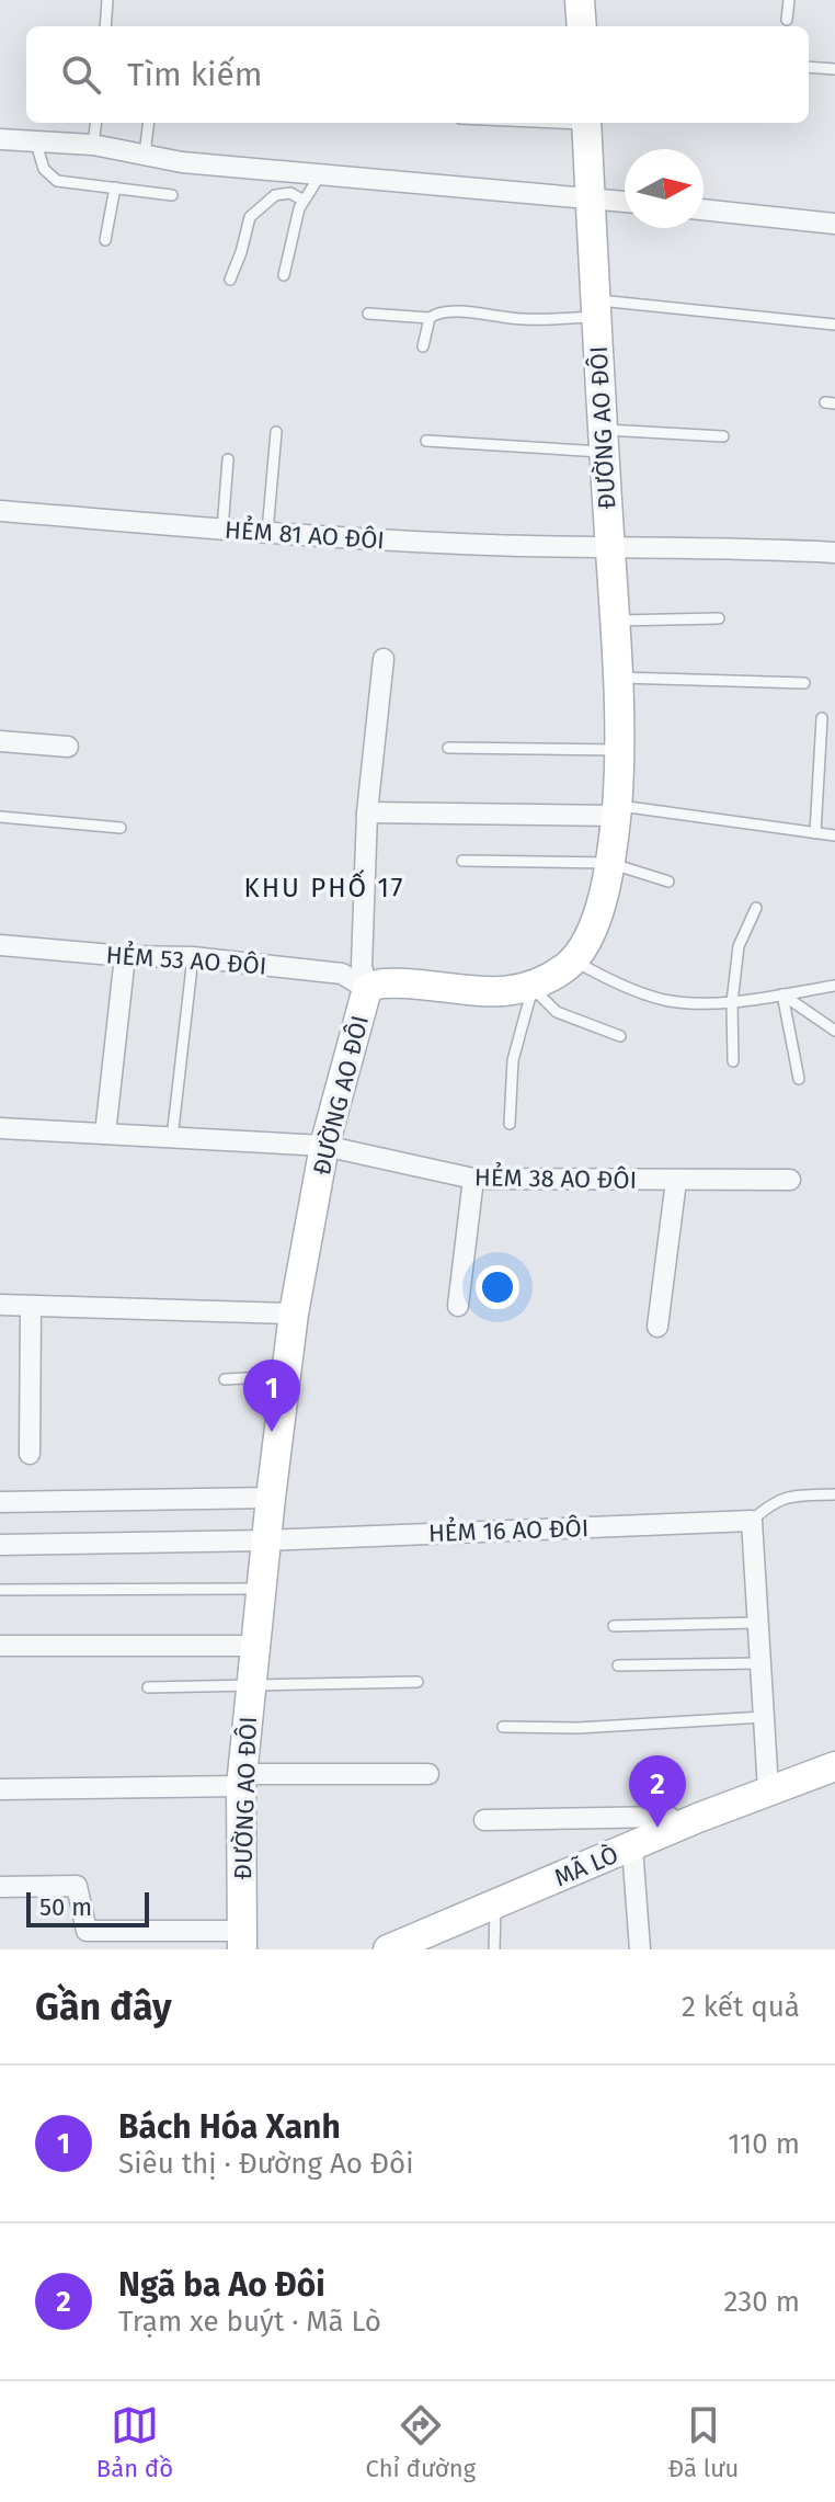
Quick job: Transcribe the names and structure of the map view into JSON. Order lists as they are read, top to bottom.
{
  "streets": {
    "street": [
      "ĐƯỜNG AO ĐÔI",
      "HẺM 81 AO ĐÔI",
      "HẺM 53 AO ĐÔI",
      "HẺM 38 AO ĐÔI",
      "HẺM 16 AO ĐÔI",
      "MÃ LÒ"
    ]
  },
  "crossings": [
    ["ĐƯỜNG AO ĐÔI", "HẺM 81 AO ĐÔI"],
    ["ĐƯỜNG AO ĐÔI", "HẺM 53 AO ĐÔI"],
    ["ĐƯỜNG AO ĐÔI", "HẺM 38 AO ĐÔI"],
    ["ĐƯỜNG AO ĐÔI", "HẺM 16 AO ĐÔI"]
  ],
  "districts": ["KHU PHỐ 17"],
  "scale_bar": "50 m",
  "north": "right",
  "page": {
    "search": "Tìm kiếm",
    "pins": ["1", "2"],
    "scale": "50 m",
    "heading": ["Gần đây", "2 kết quả"],
    "list": [
      {
        "mark": "1",
        "name": "Bách Hóa Xanh",
        "note": "Siêu thị · Đường Ao Đôi",
        "value": "110 m"
      },
      {
        "mark": "2",
        "name": "Ngã ba Ao Đôi",
        "note": "Trạm xe buýt · Mã Lò",
        "value": "230 m"
      }
    ],
    "nav": ["Bản đồ", "Chỉ đường", "Đã lưu"]
  }
}
